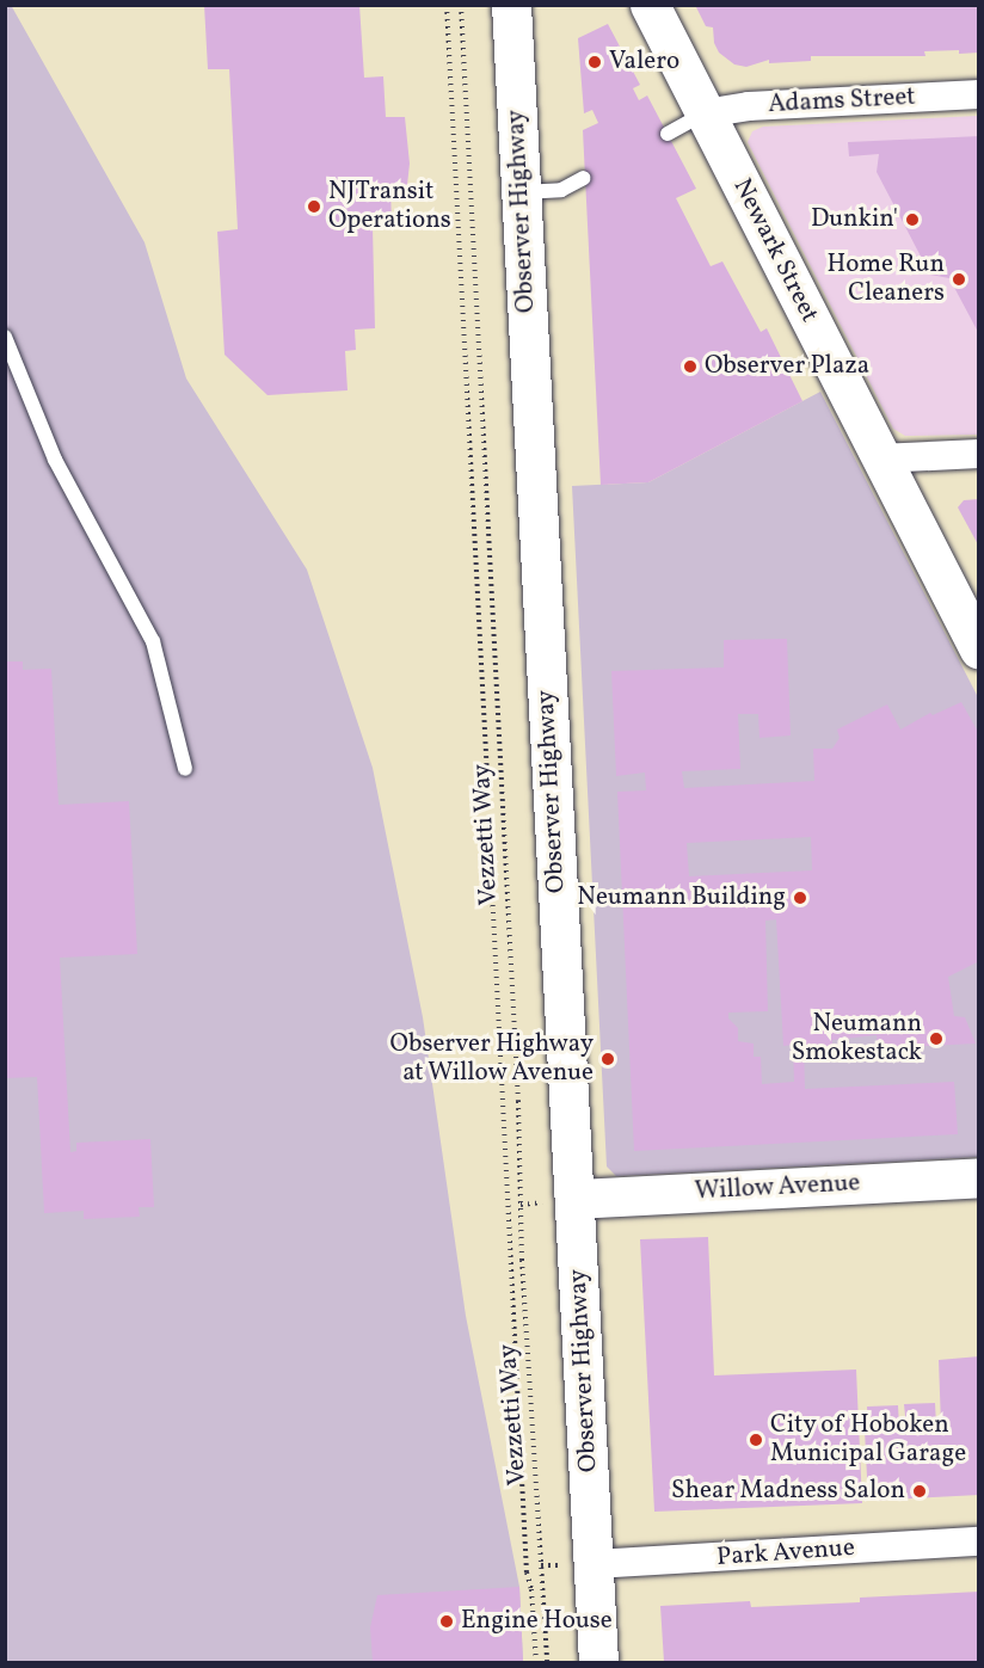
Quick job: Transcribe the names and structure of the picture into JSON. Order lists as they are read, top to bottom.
{
  "streets": {
    "main road": ["Observer Highway", "Newark Street", "Willow Avenue"],
    "street": ["Adams Street", "Park Avenue"],
    "path": ["Vezzetti Way"]
  },
  "crossings": [
    ["Adams Street", "Newark Street"],
    ["Observer Highway", "Willow Avenue"],
    ["Observer Highway", "Park Avenue"]
  ],
  "places": [
    "Valero",
    "NJTransit Operations",
    "Dunkin'",
    "Home Run Cleaners",
    "Observer Plaza",
    "Neumann Building",
    "Neumann Smokestack",
    "Observer Highway at Willow Avenue",
    "City of Hoboken Municipal Garage",
    "Shear Madness Salon",
    "Engine House"
  ]
}
